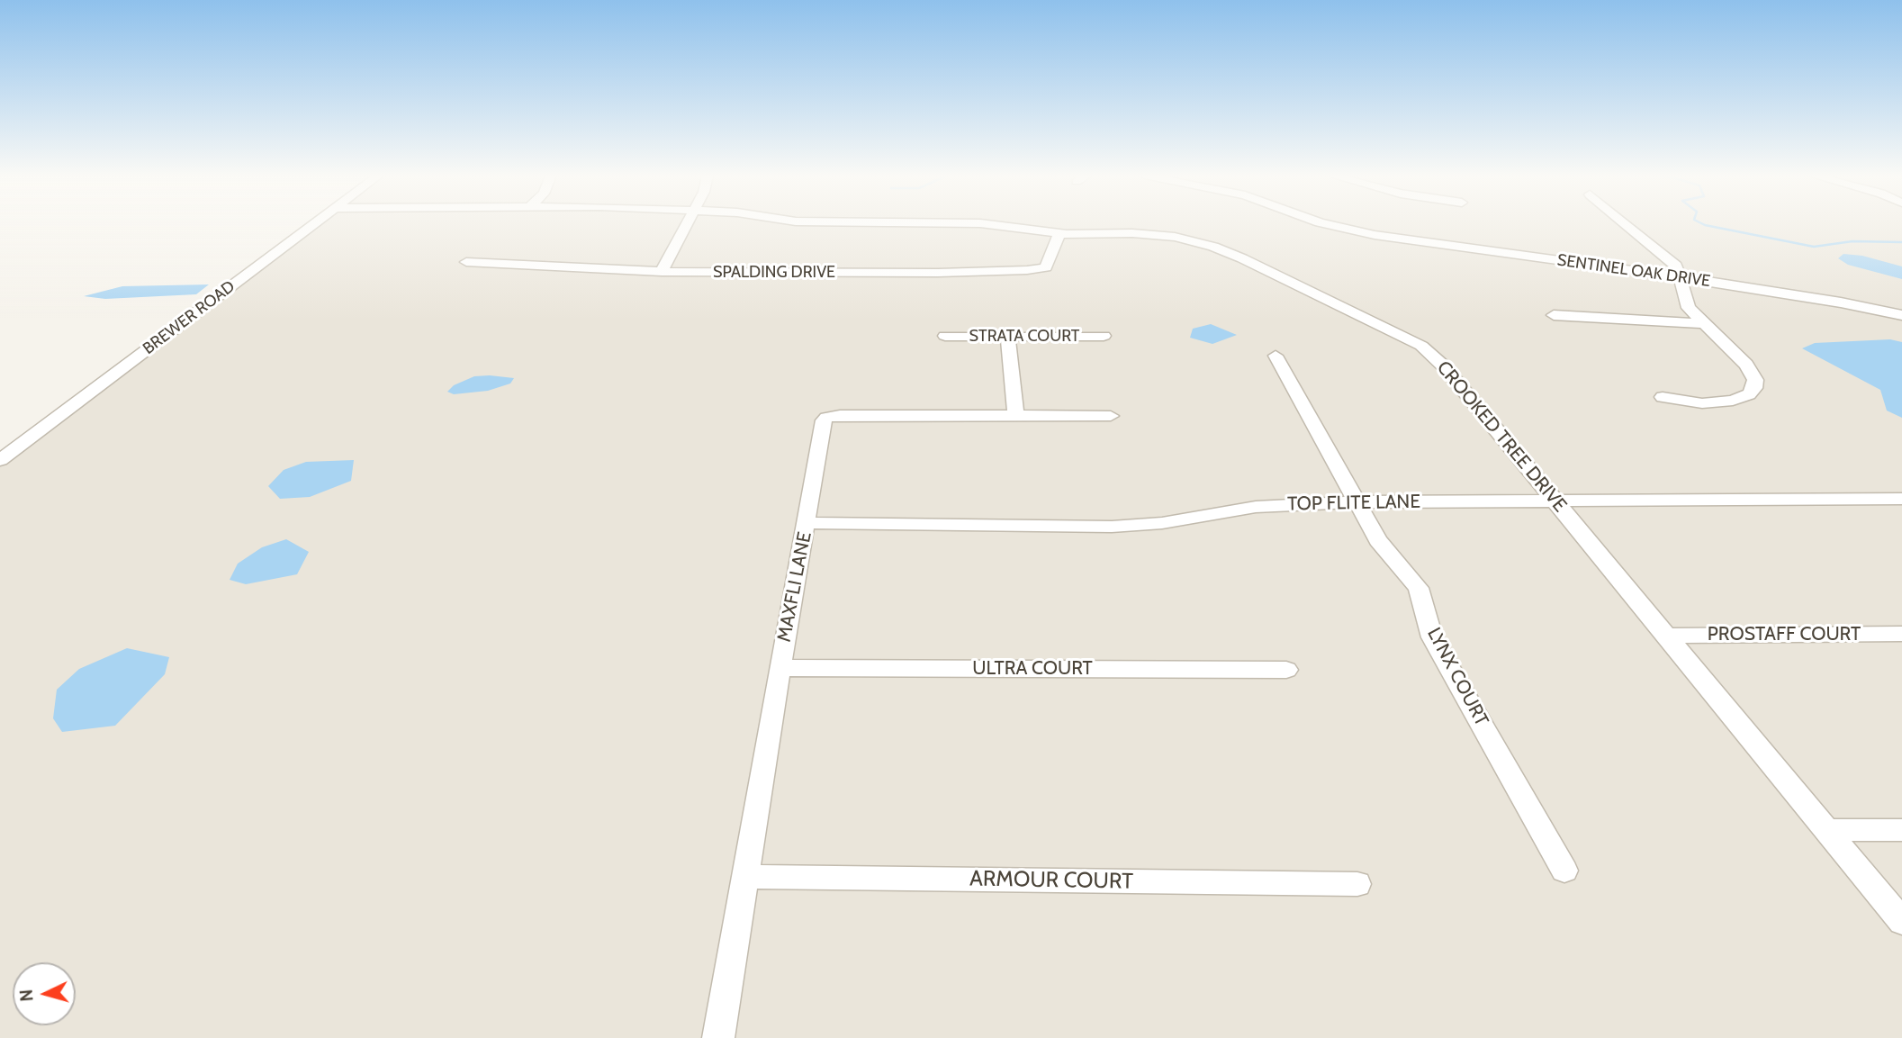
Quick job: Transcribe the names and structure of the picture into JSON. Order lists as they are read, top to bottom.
{
  "streets": {
    "street": [
      "SENTINEL OAK DRIVE",
      "SPALDING DRIVE",
      "BREWER ROAD",
      "STRATA COURT",
      "CROOKED TREE DRIVE",
      "TOP FLITE LANE",
      "MAXFLI LANE",
      "PROSTAFF COURT",
      "ULTRA COURT",
      "LYNX COURT",
      "ARMOUR COURT"
    ]
  },
  "crossings": [
    ["SPALDING DRIVE", "CROOKED TREE DRIVE"],
    ["CROOKED TREE DRIVE", "TOP FLITE LANE"],
    ["CROOKED TREE DRIVE", "PROSTAFF COURT"],
    ["TOP FLITE LANE", "MAXFLI LANE"],
    ["TOP FLITE LANE", "LYNX COURT"],
    ["MAXFLI LANE", "ULTRA COURT"],
    ["MAXFLI LANE", "ARMOUR COURT"]
  ],
  "north": "left"
}
